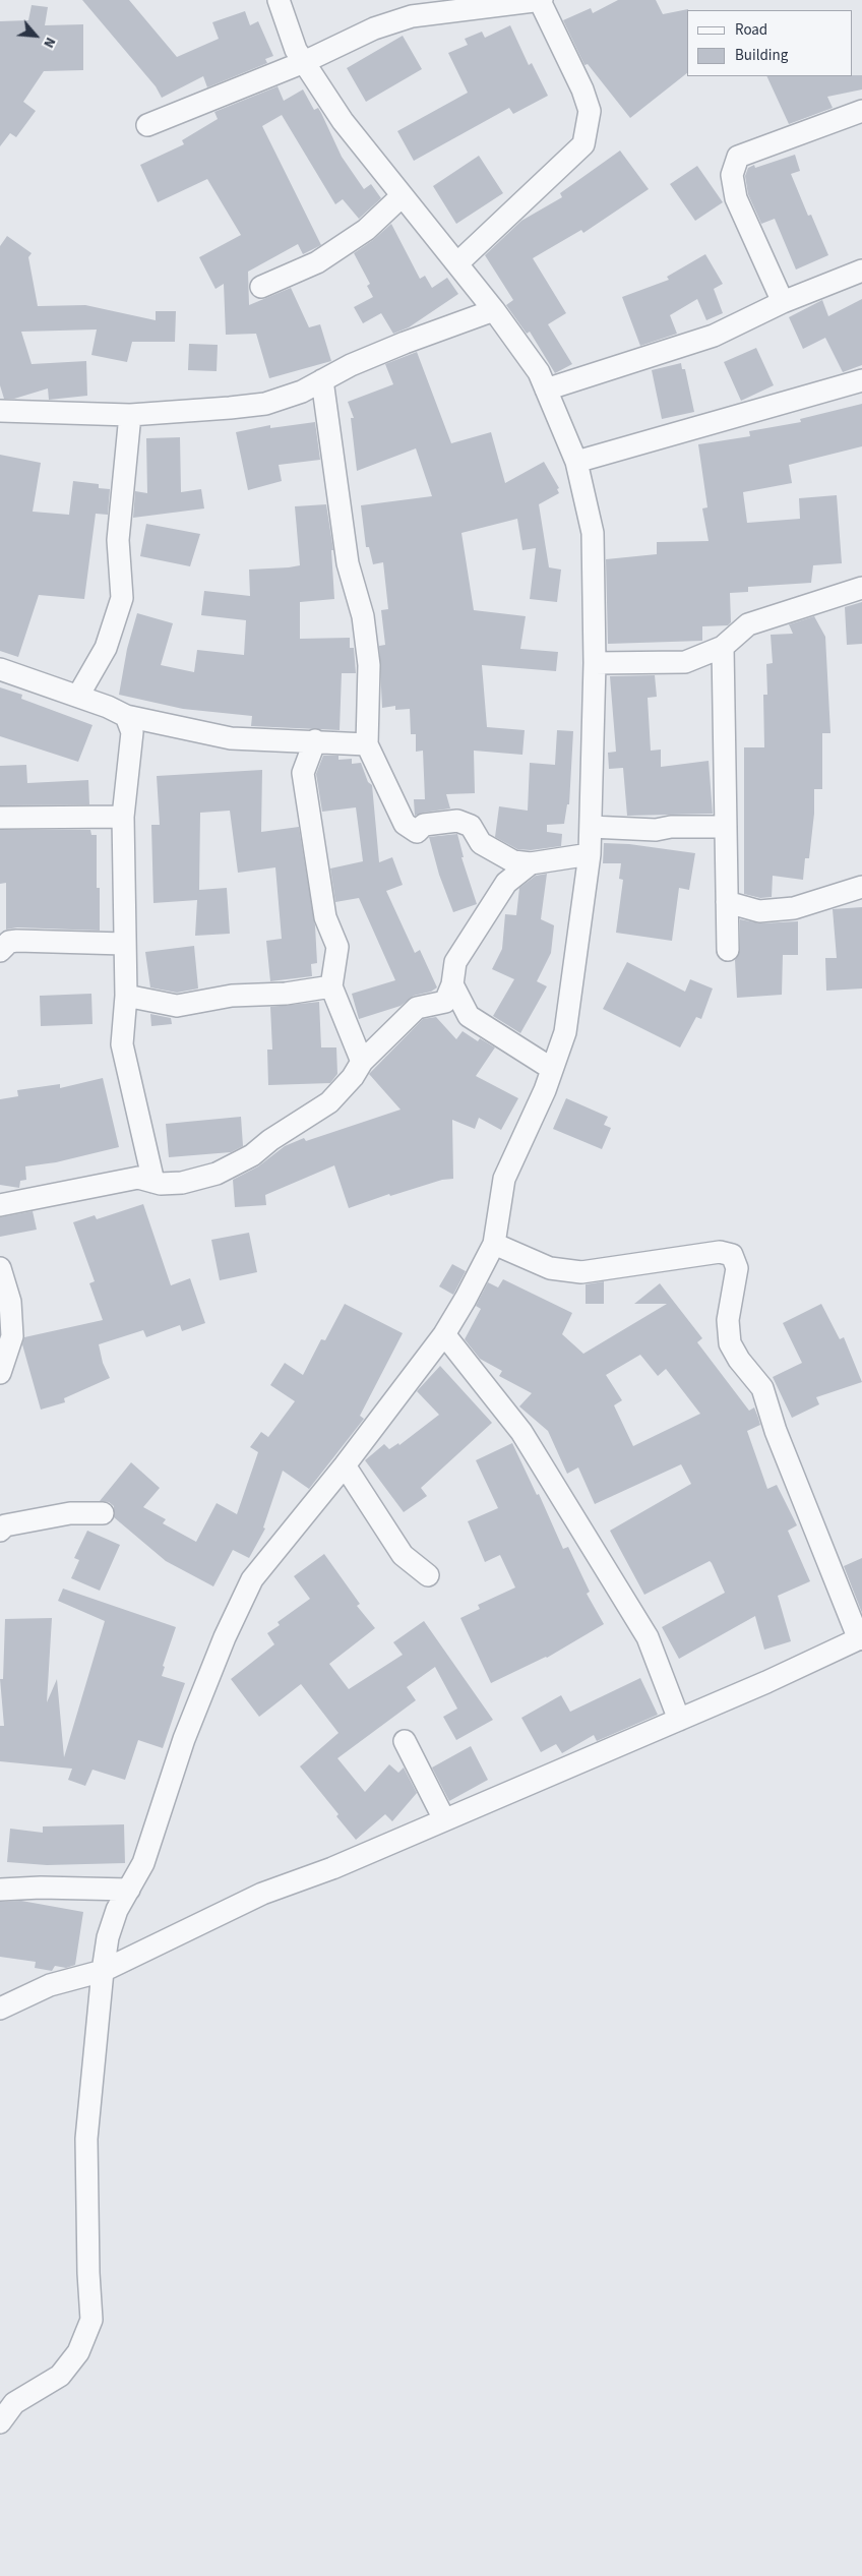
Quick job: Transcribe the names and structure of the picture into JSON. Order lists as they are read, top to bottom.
{
  "legend": ["Road", "Building"],
  "north": "bottom right"
}
